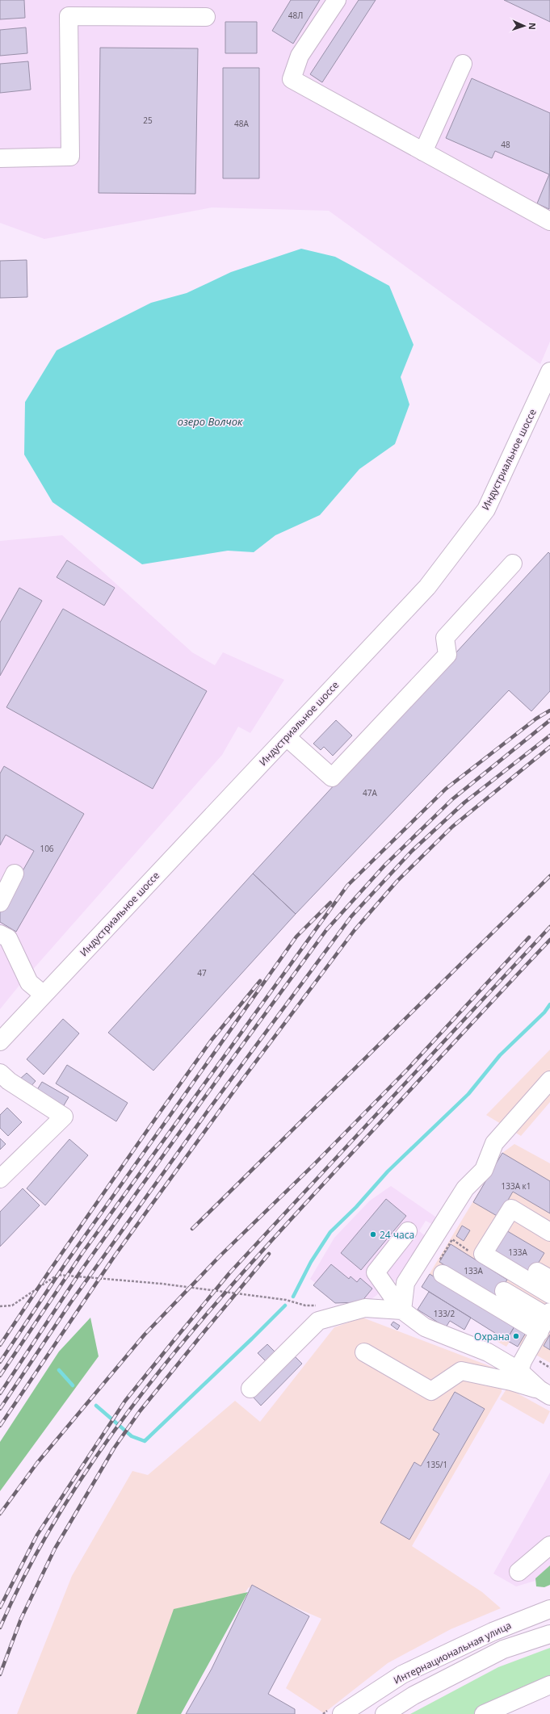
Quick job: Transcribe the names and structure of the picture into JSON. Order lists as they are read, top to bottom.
{
  "streets": {
    "street": ["Индустриальное шоссе", "Интернациональная улица"]
  },
  "water": ["озеро Волчок"],
  "places": ["24 часа", "Охрана"],
  "house_numbers": [
    "48Л",
    "25",
    "48А",
    "48",
    "47А",
    "106",
    "47",
    "133А к1",
    "133А",
    "133А",
    "133/2",
    "135/1"
  ],
  "north": "right"
}
